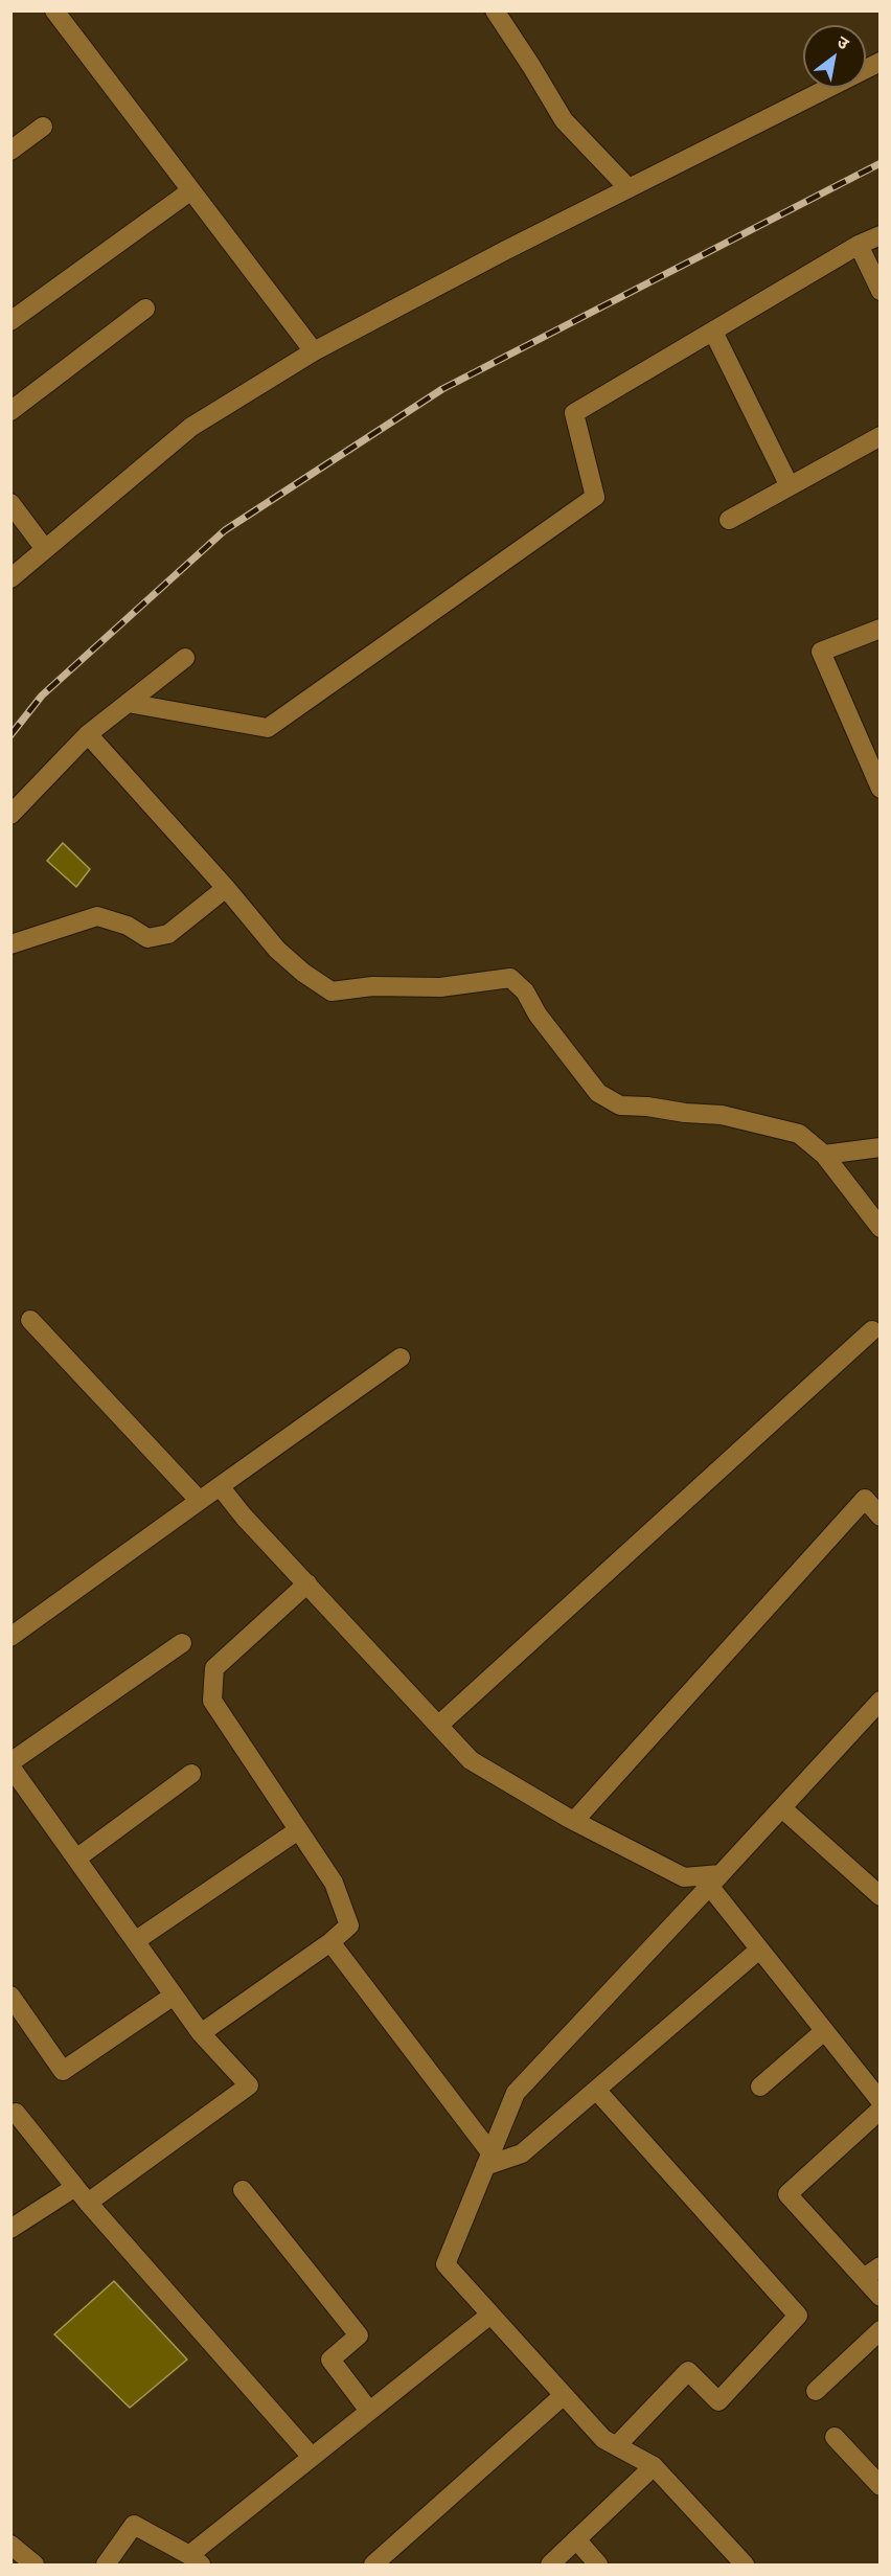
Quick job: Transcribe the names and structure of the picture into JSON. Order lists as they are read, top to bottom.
{
  "north": "top right"
}
